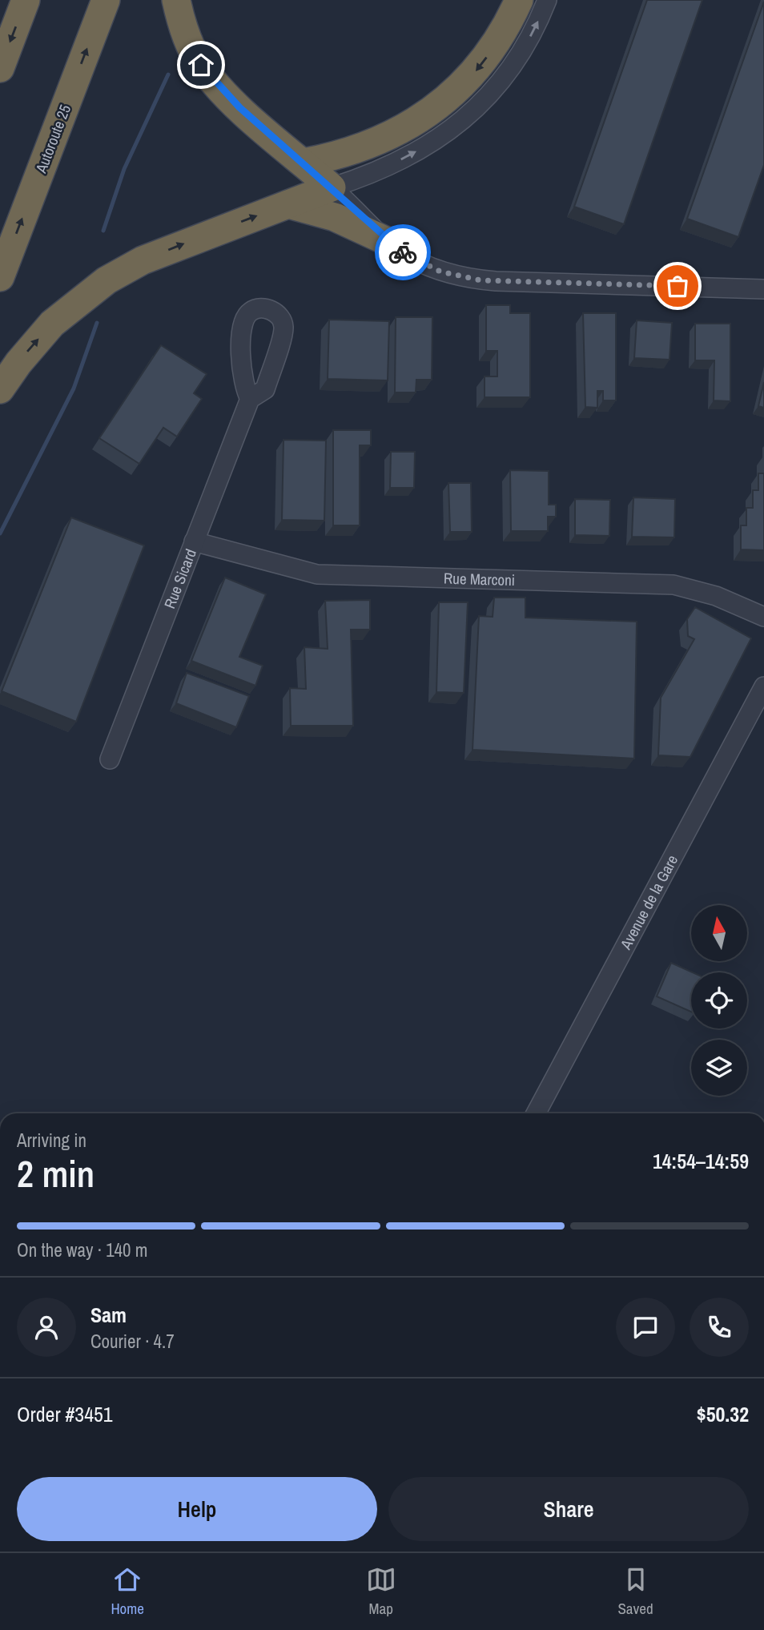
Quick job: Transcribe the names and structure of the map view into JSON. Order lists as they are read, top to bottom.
{
  "streets": {
    "highway": ["Autoroute 25"],
    "street": ["Rue Sicard", "Rue Marconi", "Avenue de la Gare"]
  },
  "crossings": [
    ["Rue Sicard", "Rue Marconi"]
  ],
  "one_way": ["Autoroute 25"],
  "north": "top",
  "page": {
    "heading": ["2 min", "Arriving in", "14:54–14:59"],
    "panel": [
      "Sam",
      "Courier · 4.7",
      "Order #3451",
      "$50.32"
    ],
    "bar": "On the way · 140 m",
    "buttons": ["Help", "Share"],
    "tabs": ["Home", "Map", "Saved"]
  }
}
